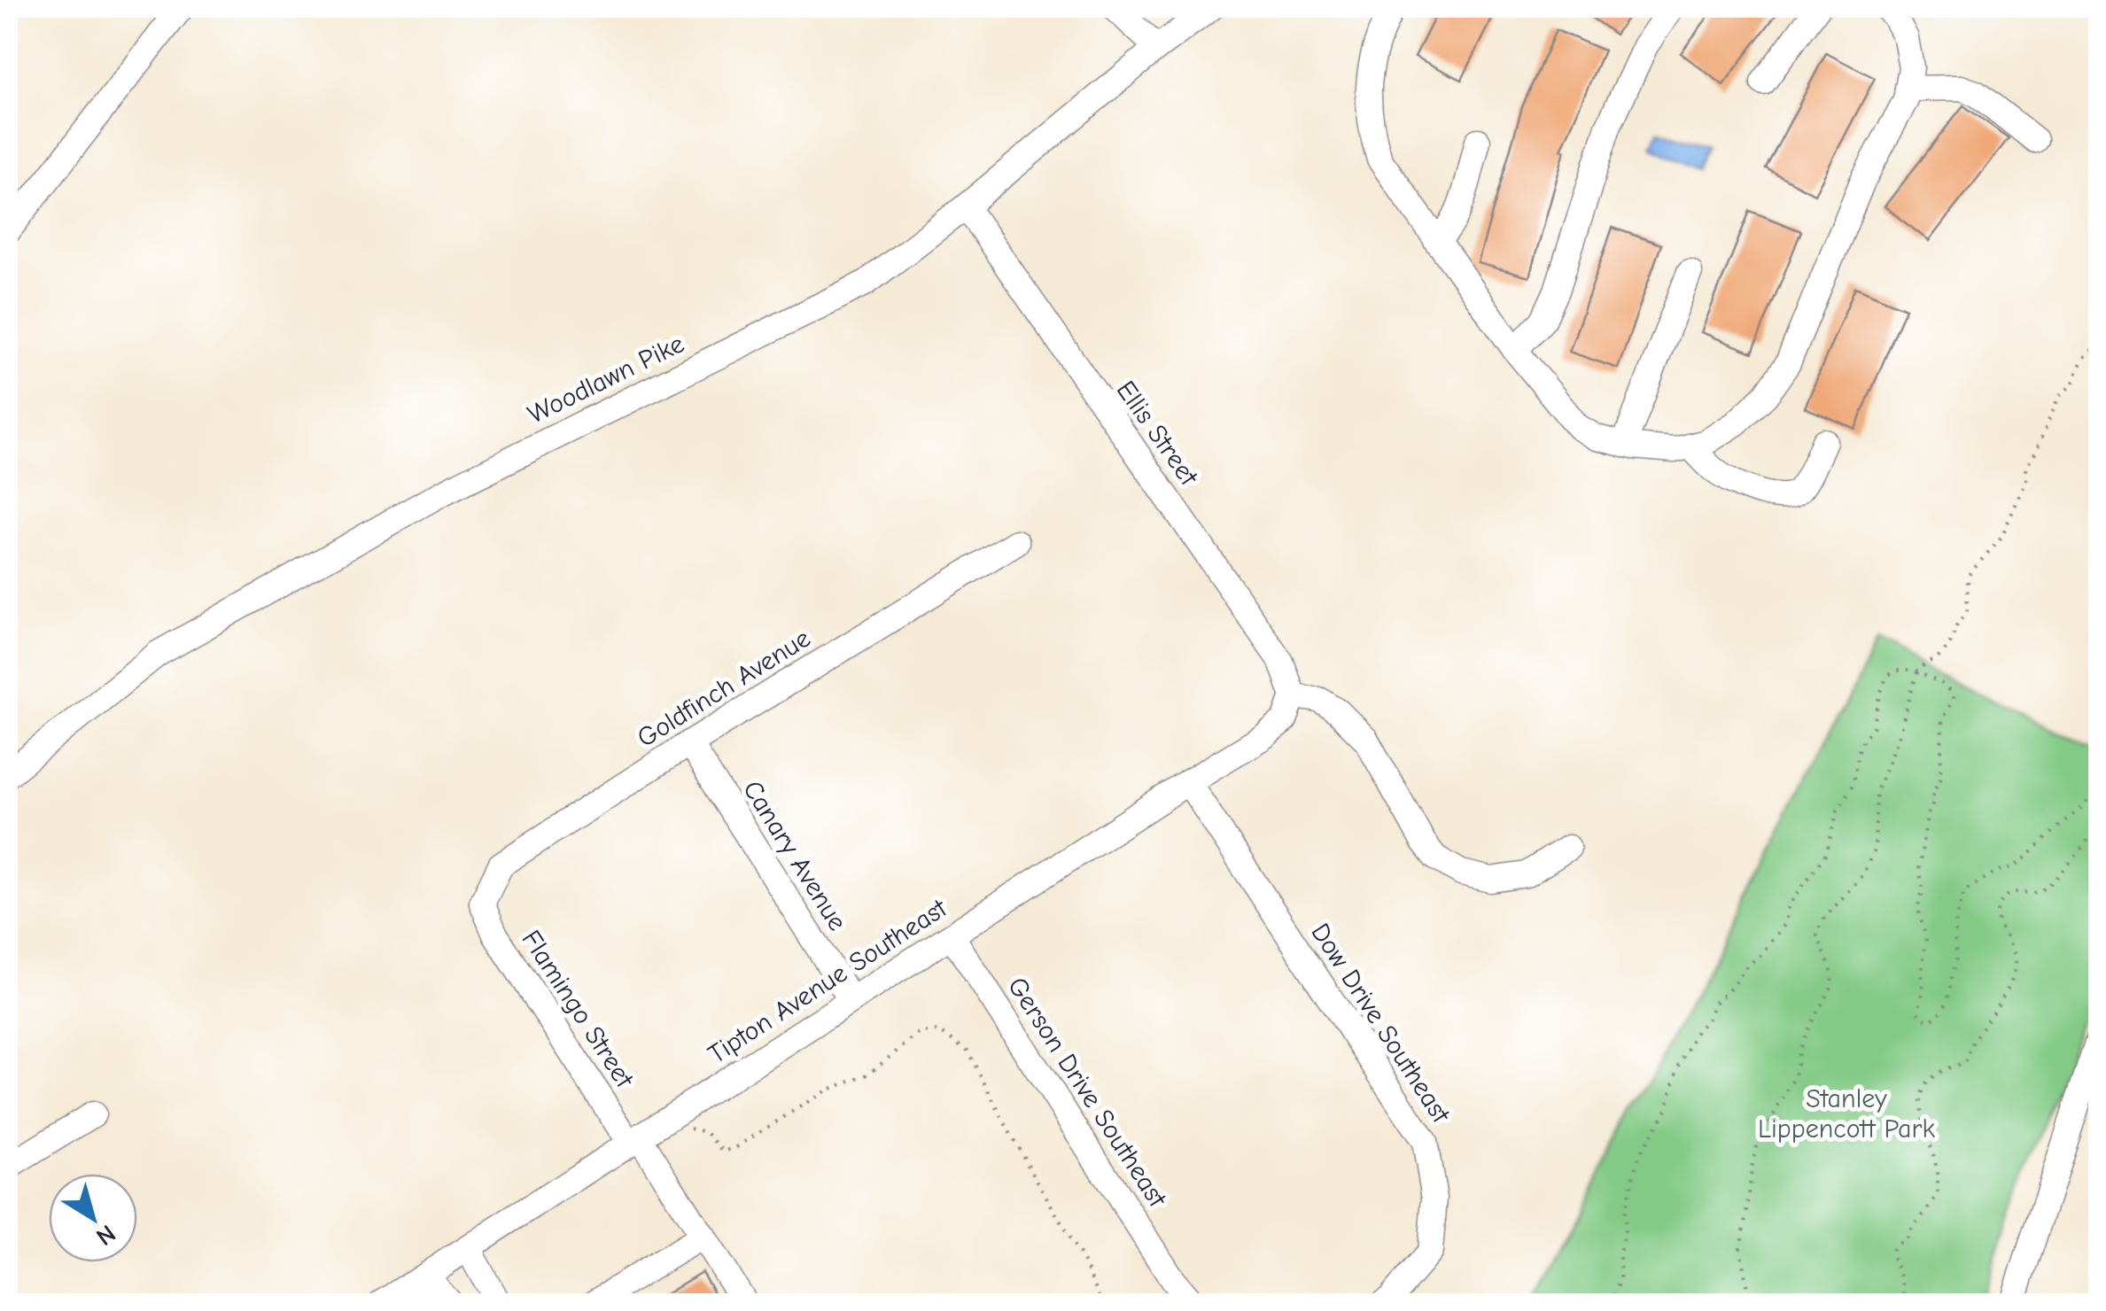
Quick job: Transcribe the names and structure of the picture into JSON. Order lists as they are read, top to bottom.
{
  "streets": {
    "street": [
      "Woodlawn Pike",
      "Ellis Street",
      "Goldfinch Avenue",
      "Canary Avenue",
      "Tipton Avenue Southeast",
      "Flamingo Street",
      "Dow Drive Southeast",
      "Gerson Drive Southeast"
    ]
  },
  "crossings": [
    ["Woodlawn Pike", "Ellis Street"],
    ["Ellis Street", "Tipton Avenue Southeast"],
    ["Goldfinch Avenue", "Canary Avenue"],
    ["Goldfinch Avenue", "Flamingo Street"],
    ["Canary Avenue", "Tipton Avenue Southeast"],
    ["Tipton Avenue Southeast", "Flamingo Street"],
    ["Tipton Avenue Southeast", "Dow Drive Southeast"],
    ["Tipton Avenue Southeast", "Gerson Drive Southeast"]
  ],
  "parks": ["Stanley Lippencott Park"],
  "north": "bottom right"
}
